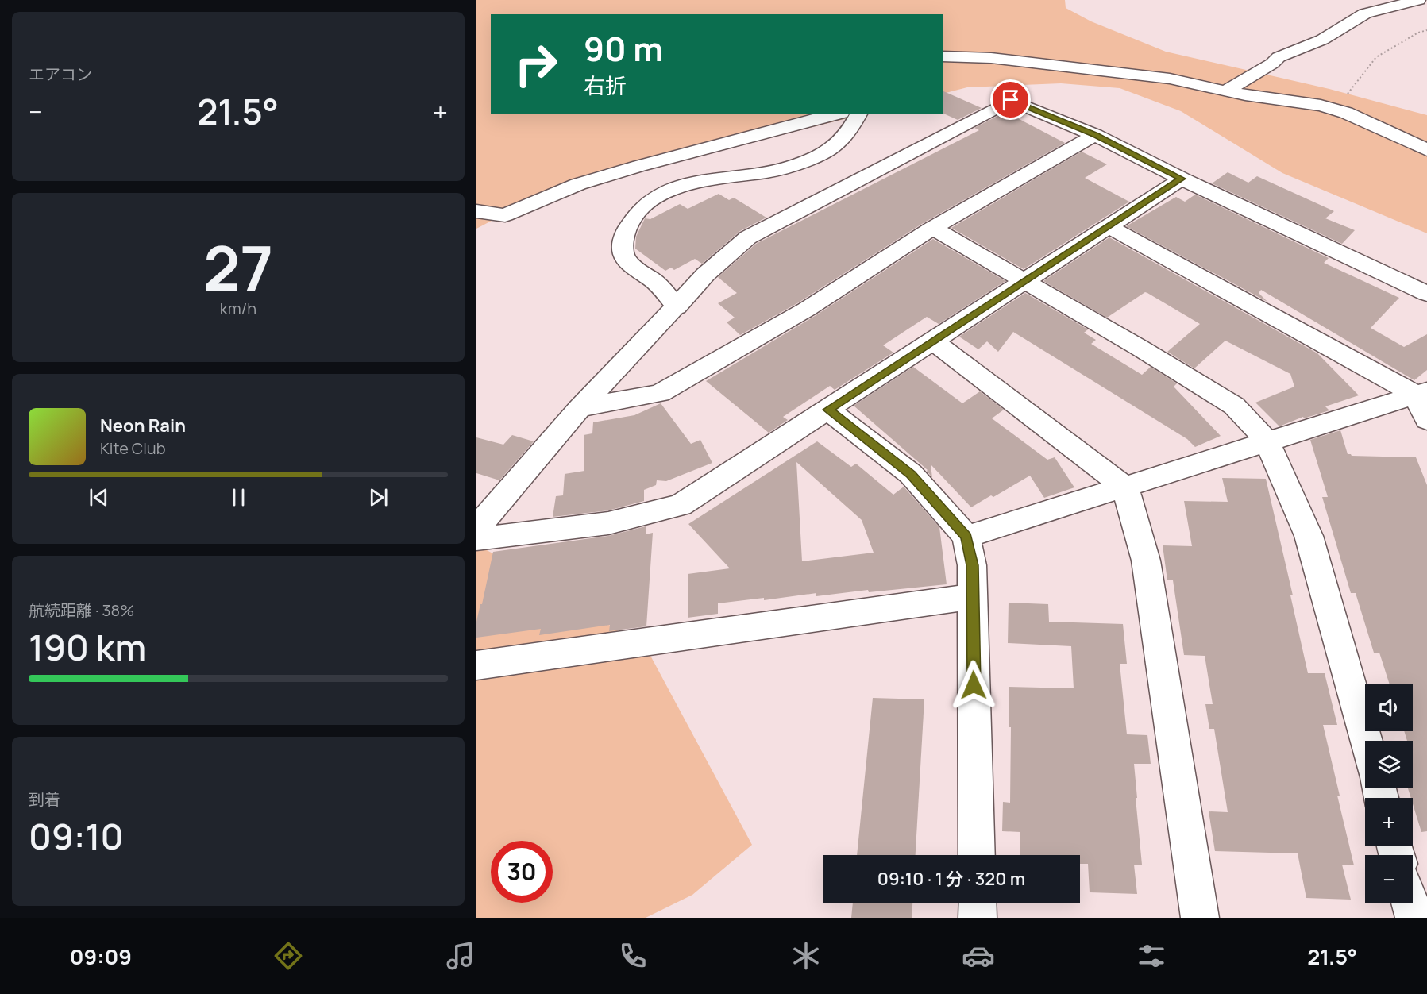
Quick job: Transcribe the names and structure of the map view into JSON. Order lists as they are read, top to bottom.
{
  "page": {
    "tile": [
      "エアコン",
      ["27", "km/h"],
      ["航続距離 · 38%", "190 km"],
      ["到着", "09:10"]
    ],
    "turn": ["90 m", "右折"],
    "heat": ["−", "21.5°", "+"],
    "song": ["Neon Rain", "Kite Club"],
    "map_buttons": ["+", "−"],
    "limit": "30",
    "trip": "09:10 · 1 分 · 320 m",
    "tabs": ["09:09", "21.5°"]
  }
}
